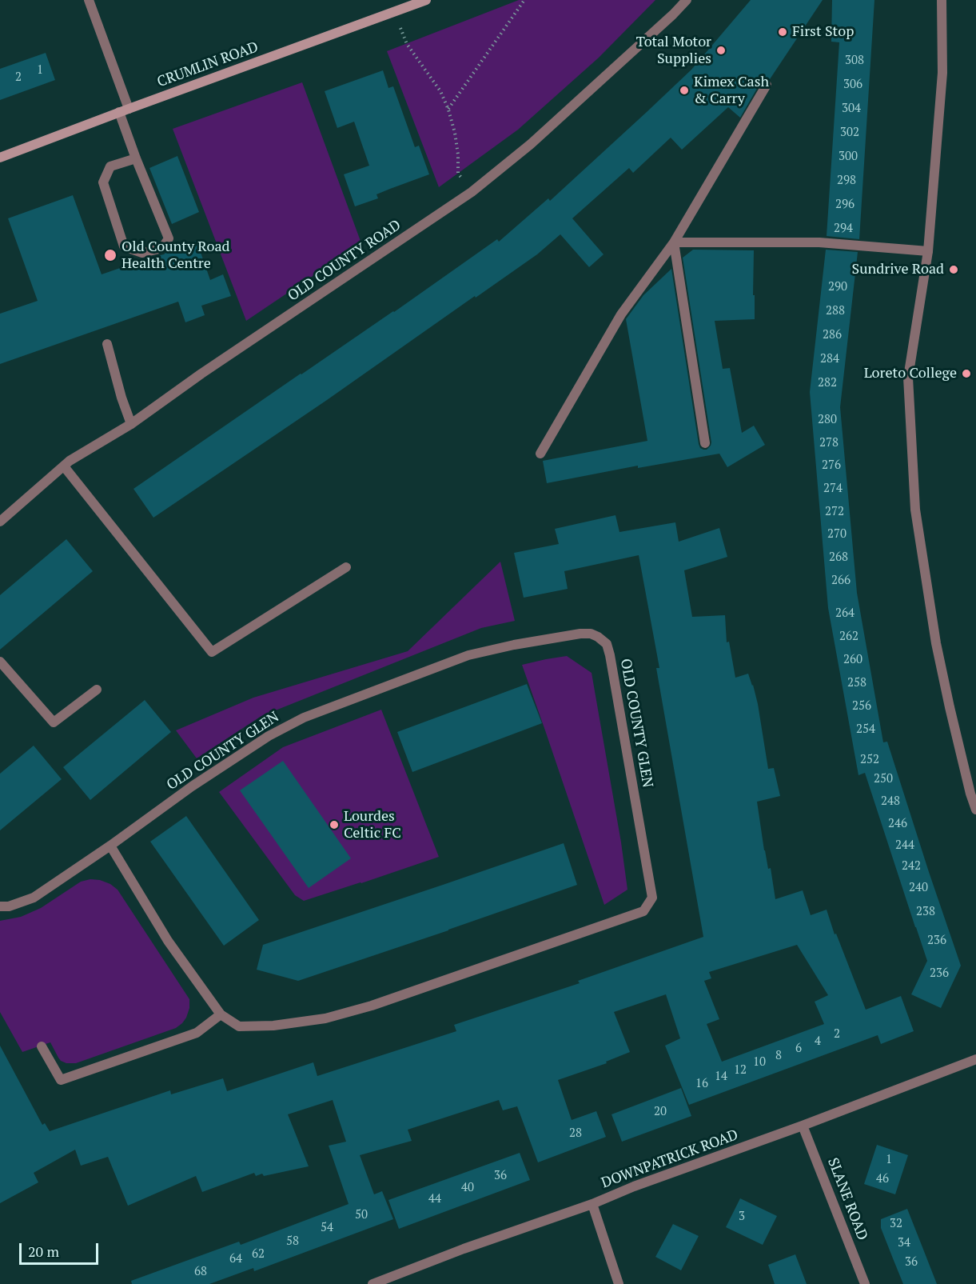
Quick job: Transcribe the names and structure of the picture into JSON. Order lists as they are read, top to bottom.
{
  "streets": {
    "main road": ["CRUMLIN ROAD"],
    "street": [
      "OLD COUNTY ROAD",
      "OLD COUNTY GLEN",
      "DOWNPATRICK ROAD",
      "SLANE ROAD"
    ]
  },
  "crossings": [
    ["DOWNPATRICK ROAD", "SLANE ROAD"]
  ],
  "places": [
    "First Stop",
    "Total Motor Supplies",
    "Kimex Cash & Carry",
    "Old County Road Health Centre",
    "Sundrive Road",
    "Loreto College",
    "Lourdes Celtic FC"
  ],
  "house_numbers": [
    "308",
    "1",
    "2",
    "306",
    "304",
    "302",
    "300",
    "298",
    "296",
    "294",
    "290",
    "288",
    "286",
    "284",
    "282",
    "280",
    "278",
    "276",
    "274",
    "272",
    "270",
    "268",
    "266",
    "264",
    "262",
    "260",
    "258",
    "256",
    "254",
    "252",
    "250",
    "248",
    "246",
    "244",
    "242",
    "240",
    "238",
    "236",
    "236",
    "2",
    "4",
    "6",
    "8",
    "10",
    "12",
    "14",
    "16",
    "20",
    "28",
    "1",
    "36",
    "46",
    "40",
    "44",
    "50",
    "3",
    "32",
    "54",
    "58",
    "34",
    "62",
    "64",
    "36",
    "68"
  ],
  "scale_bar": "20 m"
}
